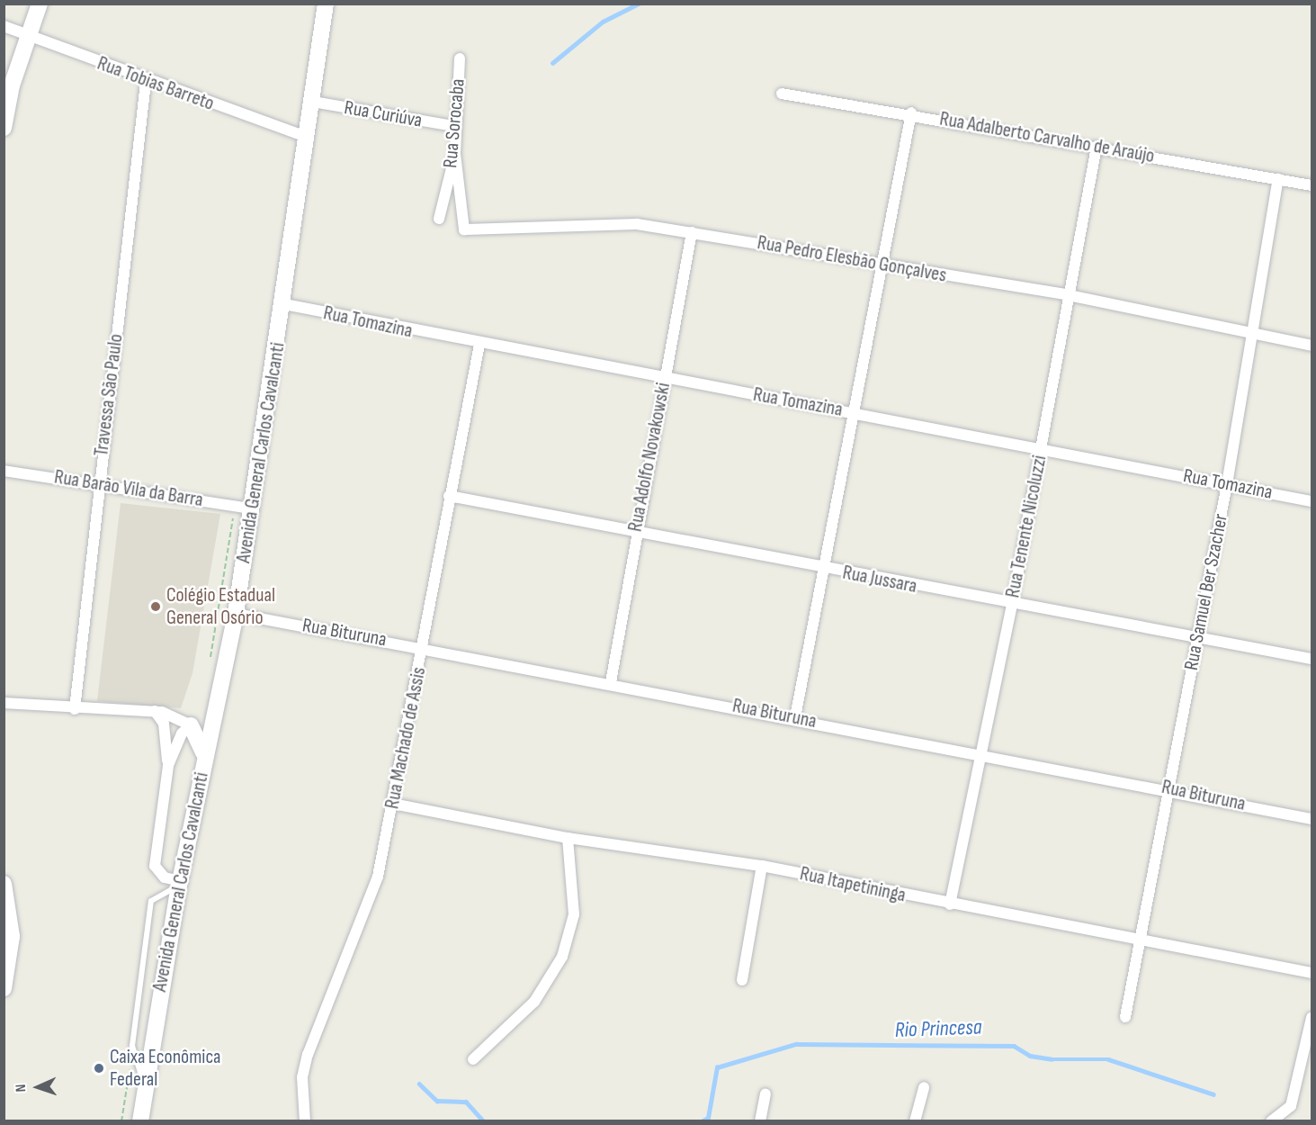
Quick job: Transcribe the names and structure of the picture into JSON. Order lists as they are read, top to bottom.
{
  "streets": {
    "main road": ["Avenida General Carlos Cavalcanti"],
    "street": [
      "Rua Tobias Barreto",
      "Rua Curiúva",
      "Rua Sorocaba",
      "Rua Adalberto Carvalho de Araújo",
      "Rua Pedro Elesbão Gonçalves",
      "Rua Tomazina",
      "Travessa São Paulo",
      "Rua Adolfo Novakowski",
      "Rua Barão Vila da Barra",
      "Rua Tenente Nicoluzzi",
      "Rua Jussara",
      "Rua Samuel Ber Szacher",
      "Rua Bituruna",
      "Rua Machado de Assis",
      "Rua Itapetininga"
    ]
  },
  "crossings": [
    ["Rua Tobias Barreto", "Travessa São Paulo"],
    ["Rua Tobias Barreto", "Avenida General Carlos Cavalcanti"],
    ["Rua Curiúva", "Rua Sorocaba"],
    ["Rua Curiúva", "Avenida General Carlos Cavalcanti"],
    ["Rua Sorocaba", "Rua Pedro Elesbão Gonçalves"],
    ["Rua Adalberto Carvalho de Araújo", "Rua Tenente Nicoluzzi"],
    ["Rua Adalberto Carvalho de Araújo", "Rua Samuel Ber Szacher"],
    ["Rua Pedro Elesbão Gonçalves", "Rua Adolfo Novakowski"],
    ["Rua Pedro Elesbão Gonçalves", "Rua Tenente Nicoluzzi"],
    ["Rua Pedro Elesbão Gonçalves", "Rua Samuel Ber Szacher"],
    ["Rua Tomazina", "Avenida General Carlos Cavalcanti"],
    ["Rua Tomazina", "Rua Adolfo Novakowski"],
    ["Rua Tomazina", "Rua Tenente Nicoluzzi"],
    ["Rua Tomazina", "Rua Samuel Ber Szacher"],
    ["Rua Tomazina", "Rua Machado de Assis"],
    ["Travessa São Paulo", "Rua Barão Vila da Barra"],
    ["Avenida General Carlos Cavalcanti", "Rua Barão Vila da Barra"],
    ["Avenida General Carlos Cavalcanti", "Rua Bituruna"],
    ["Rua Adolfo Novakowski", "Rua Jussara"],
    ["Rua Adolfo Novakowski", "Rua Bituruna"],
    ["Rua Tenente Nicoluzzi", "Rua Jussara"],
    ["Rua Tenente Nicoluzzi", "Rua Bituruna"],
    ["Rua Tenente Nicoluzzi", "Rua Itapetininga"],
    ["Rua Jussara", "Rua Samuel Ber Szacher"],
    ["Rua Jussara", "Rua Machado de Assis"],
    ["Rua Samuel Ber Szacher", "Rua Bituruna"],
    ["Rua Samuel Ber Szacher", "Rua Itapetininga"],
    ["Rua Bituruna", "Rua Machado de Assis"],
    ["Rua Machado de Assis", "Rua Itapetininga"]
  ],
  "water": ["Rio Princesa"],
  "places": ["Colégio Estadual General Osório", "Caixa Econômica Federal"],
  "north": "left"
}
